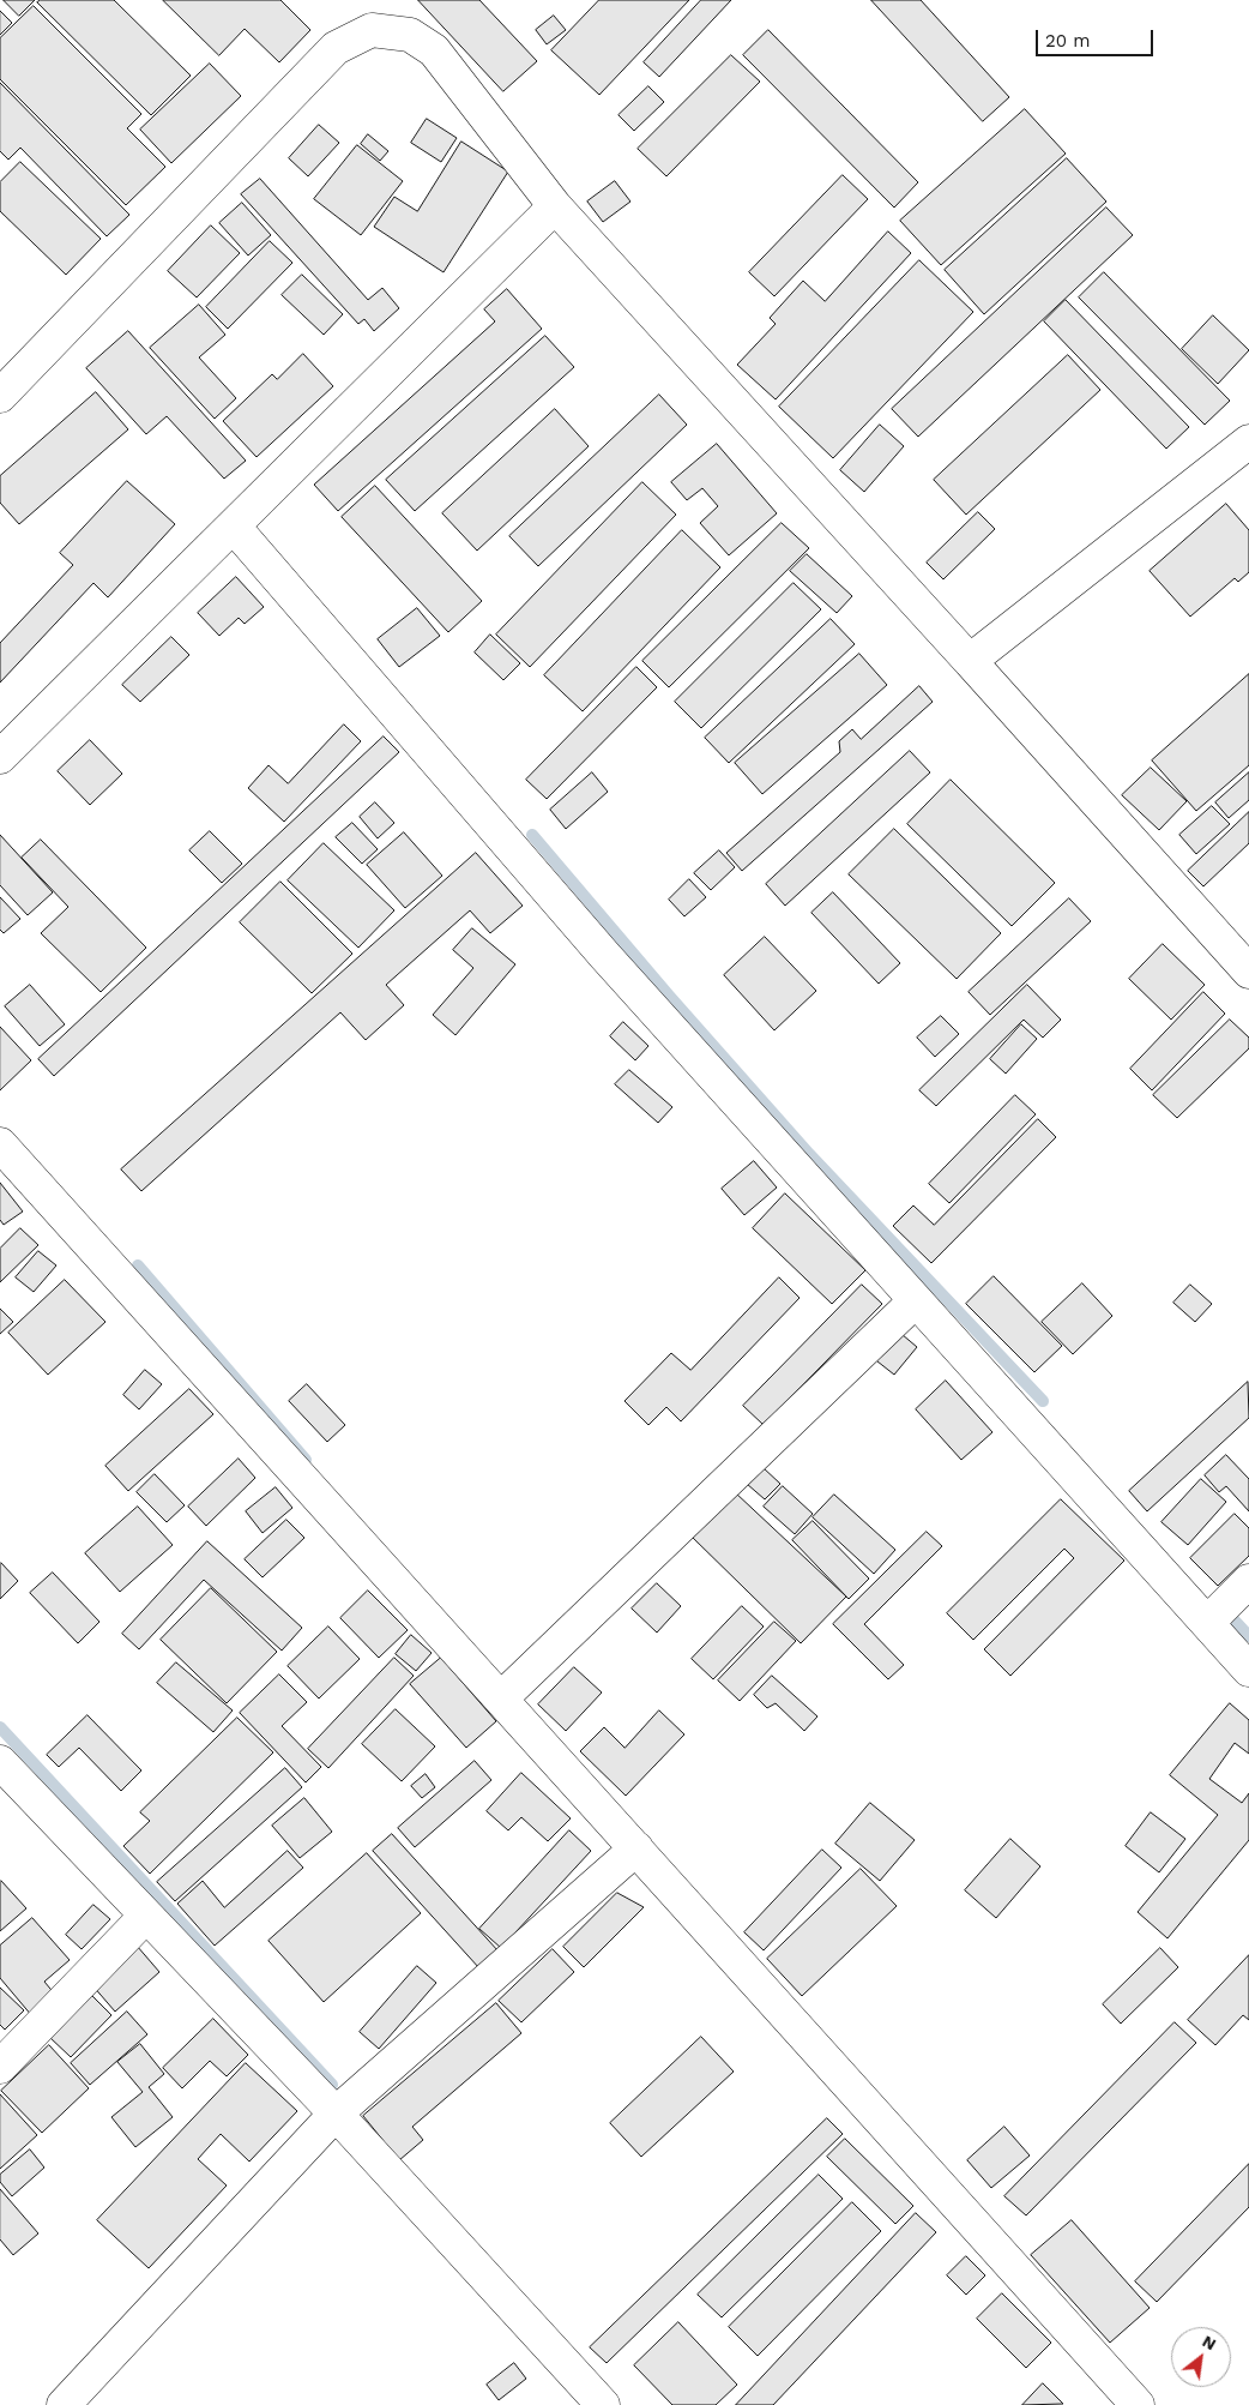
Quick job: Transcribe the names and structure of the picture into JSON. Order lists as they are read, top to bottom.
{
  "scale_bar": "20 m",
  "north": "top right"
}
